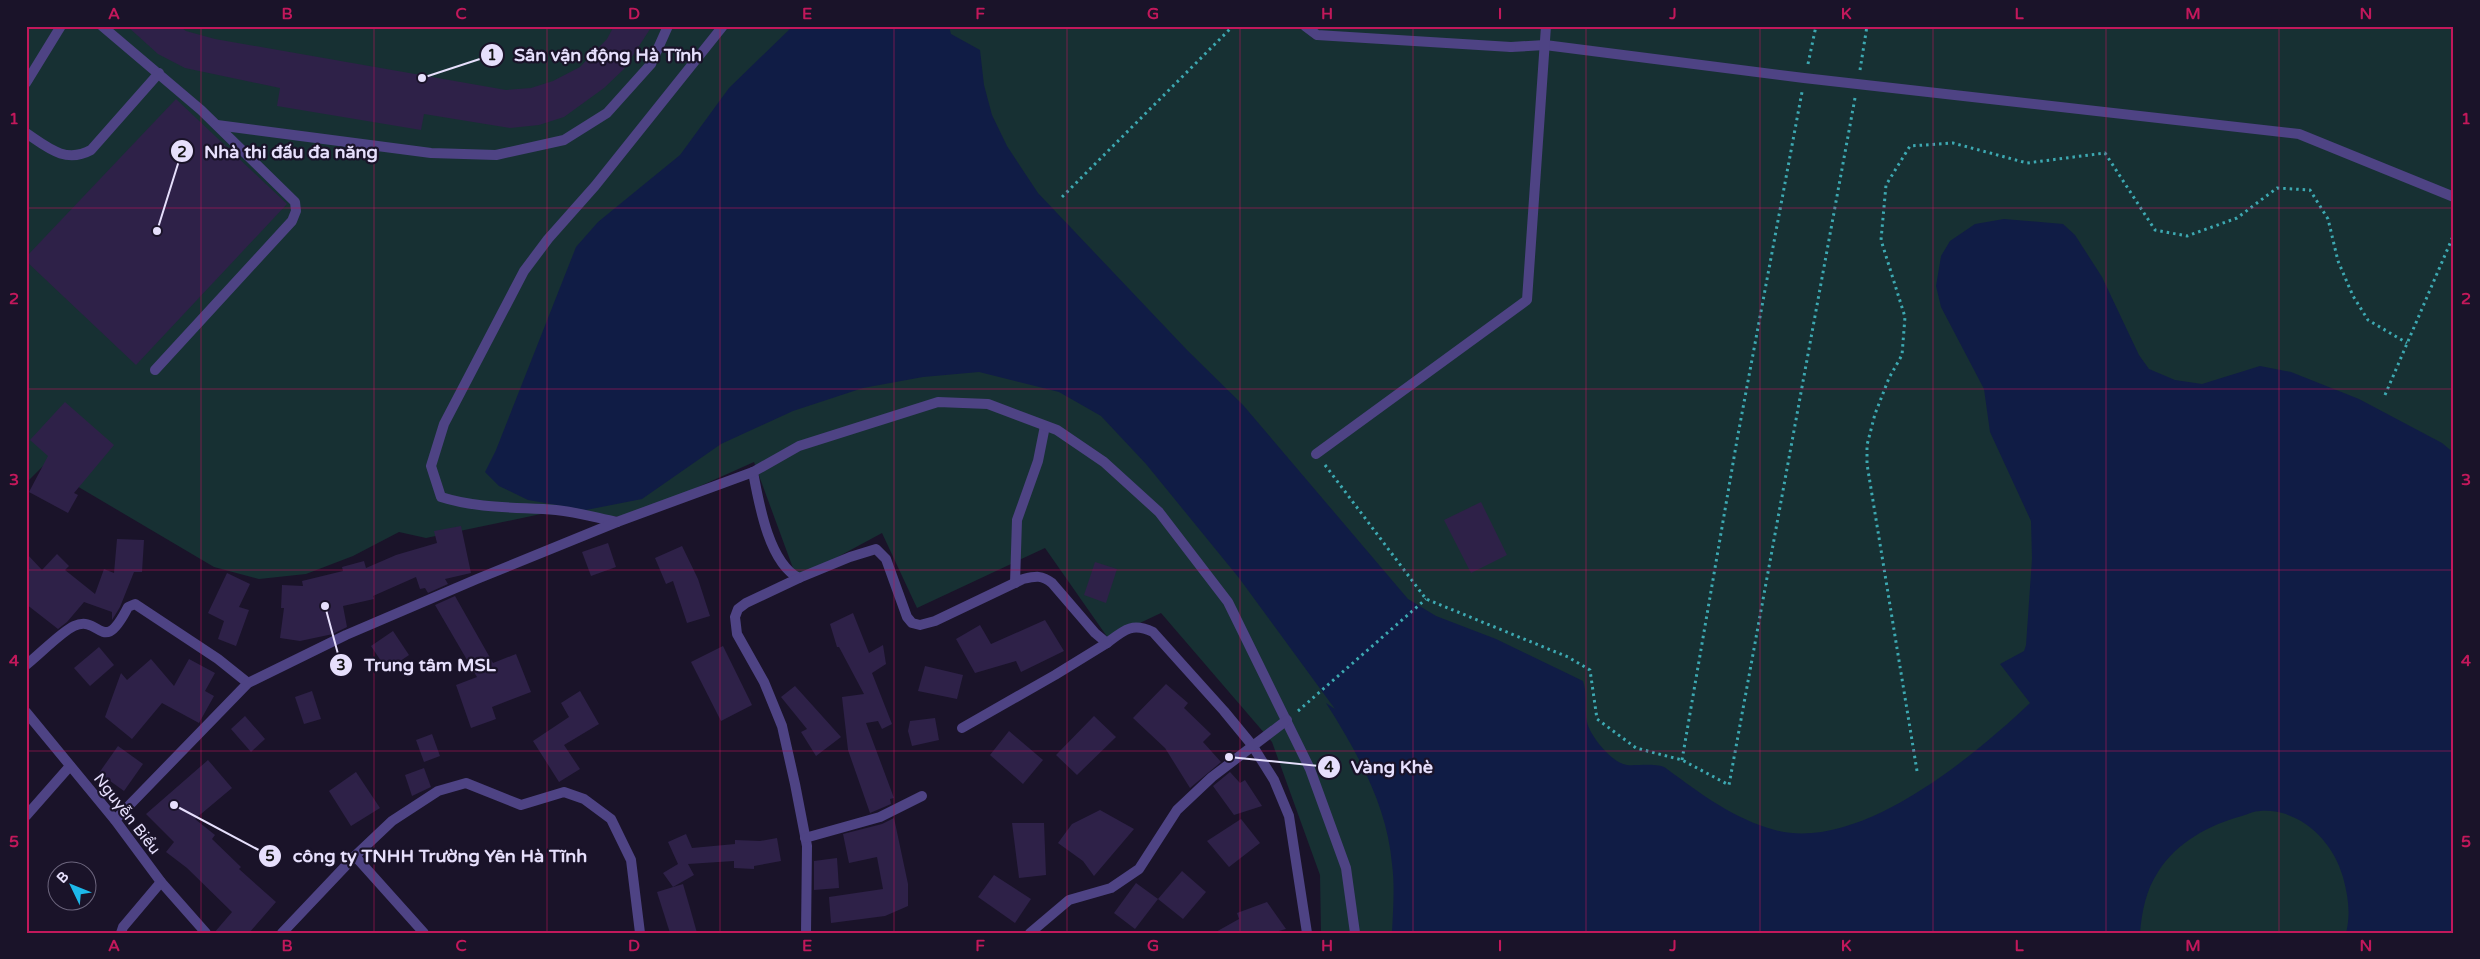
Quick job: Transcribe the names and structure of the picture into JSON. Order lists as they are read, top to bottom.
{
  "streets": {
    "street": ["Nguyễn Biểu"]
  },
  "places": [
    "Sân vận động Hà Tĩnh",
    "Nhà thi đấu đa năng",
    "Trung tâm MSL",
    "Vàng Khè",
    "công ty TNHH Trường Yên Hà Tĩnh"
  ],
  "north": "top left",
  "grid": {
    "columns": [
      "A",
      "B",
      "C",
      "D",
      "E",
      "F",
      "G",
      "H",
      "I",
      "J",
      "K",
      "L",
      "M",
      "N"
    ],
    "rows": [
      "1",
      "2",
      "3",
      "4",
      "5"
    ]
  }
}
